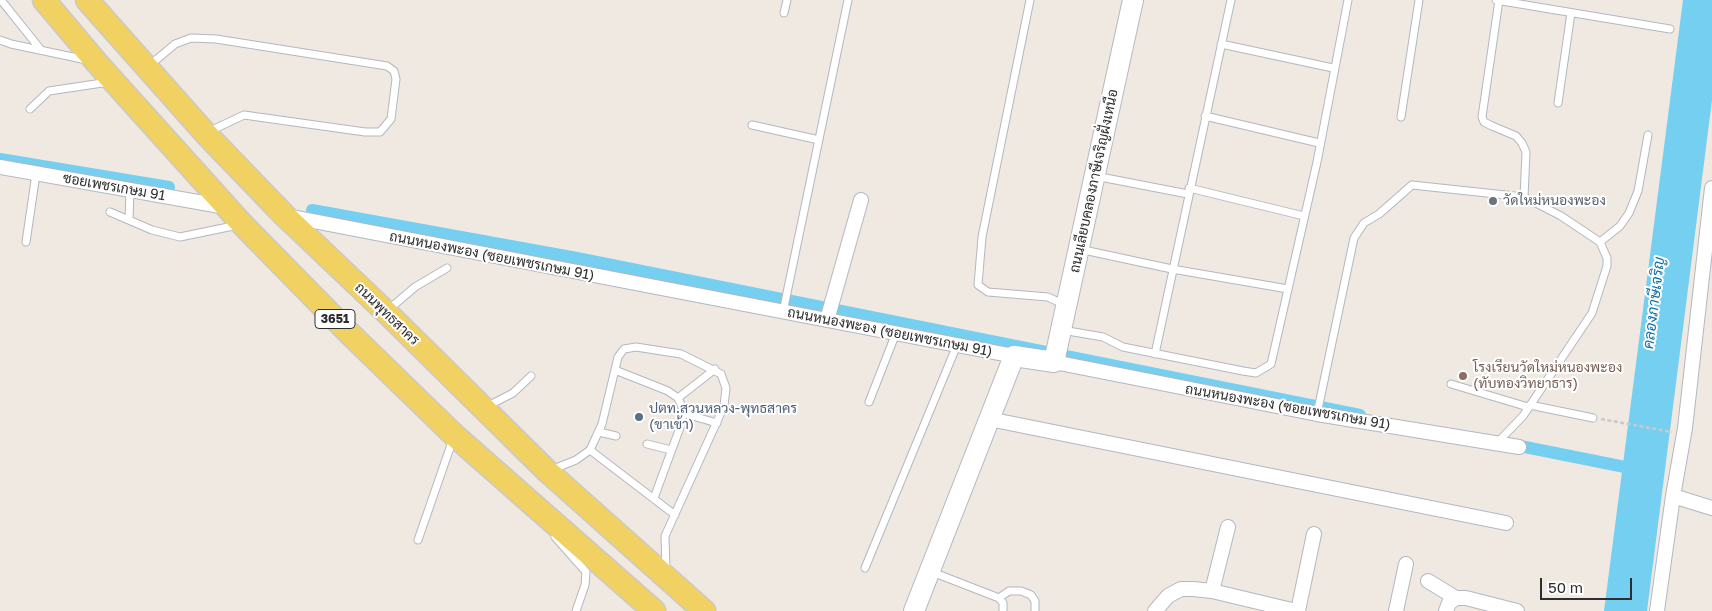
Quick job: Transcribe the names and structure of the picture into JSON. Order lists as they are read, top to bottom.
{
  "streets": {
    "main road": [
      "ถนนเลียบคลองภาษีเจริญฝั่งเหนือ",
      "ถนนหนองพะอง (ซอยเพชรเกษม 91)",
      "ถนนพุทธสาคร",
      "3651"
    ],
    "street": ["ซอยเพชรเกษม 91"]
  },
  "crossings": [
    ["ถนนเลียบคลองภาษีเจริญฝั่งเหนือ", "ถนนหนองพะอง (ซอยเพชรเกษม 91)"],
    ["ซอยเพชรเกษม 91", "3651"],
    ["ถนนหนองพะอง (ซอยเพชรเกษม 91)", "ถนนพุทธสาคร"]
  ],
  "water": ["คลองภาษีเจริญ"],
  "places": ["วัดใหม่หนองพะอง", "โรงเรียนวัดใหม่หนองพะอง (ทับทองวิทยาธาร)", "ปตท.สวนหลวง-พุทธสาคร (ขาเข้า)"],
  "scale_bar": "50 m"
}
